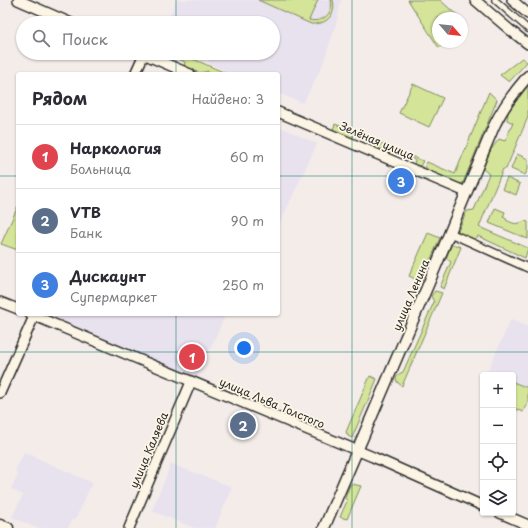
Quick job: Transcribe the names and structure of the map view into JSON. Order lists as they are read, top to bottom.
{
  "streets": {
    "main road": ["улица Ленина"],
    "street": ["Зелёная улица", "улица Льва Толстого", "улица Каляева"]
  },
  "crossings": [
    ["Зелёная улица", "улица Ленина"],
    ["улица Ленина", "улица Льва Толстого"],
    ["улица Льва Толстого", "улица Каляева"]
  ],
  "north": "bottom right",
  "page": {
    "search": "Поиск",
    "heading": ["Рядом", "Найдено: 3"],
    "list": [
      {
        "mark": "1",
        "name": "Наркология",
        "note": "Больница",
        "value": "60 m"
      },
      {
        "mark": "2",
        "name": "VTB",
        "note": "Банк",
        "value": "90 m"
      },
      {
        "mark": "3",
        "name": "Дискаунт",
        "note": "Супермаркет",
        "value": "250 m"
      }
    ],
    "pins": ["3", "1", "2"],
    "map_buttons": ["+", "−"]
  }
}
